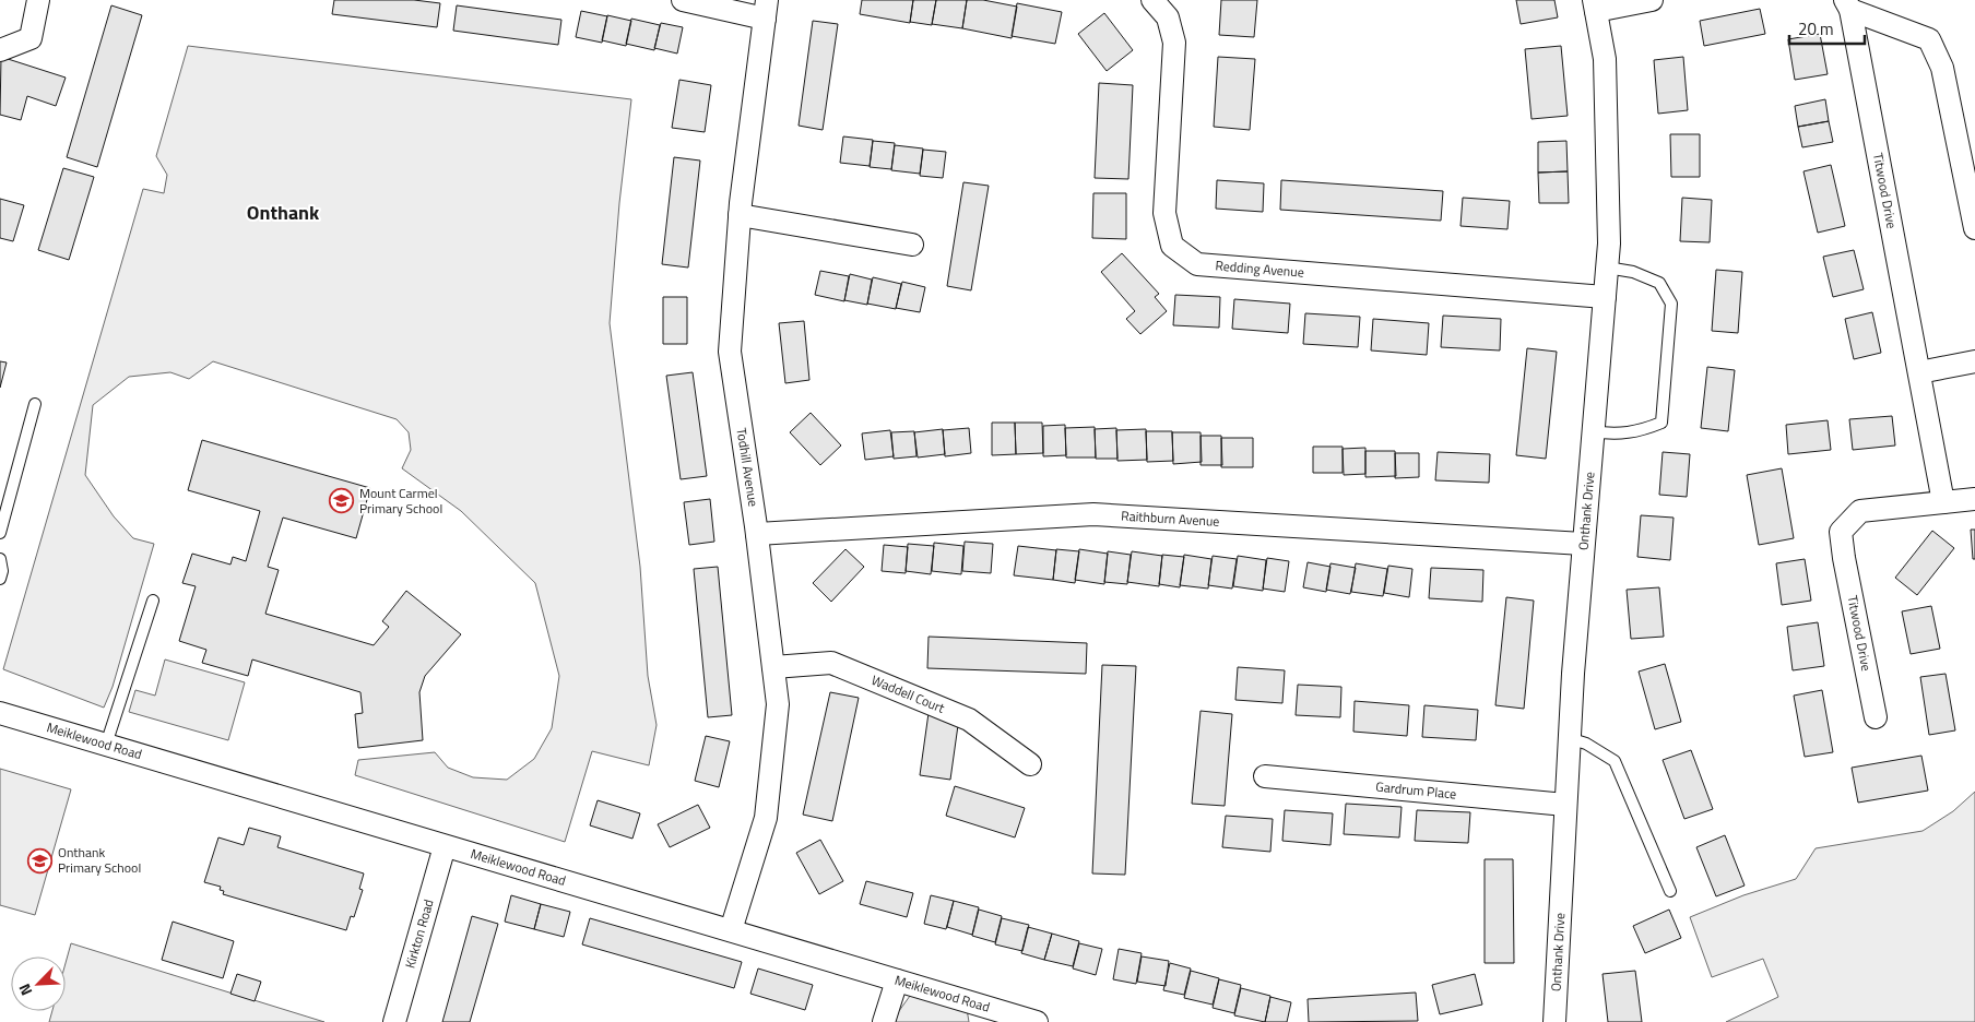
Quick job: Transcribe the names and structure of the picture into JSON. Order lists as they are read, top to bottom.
{
  "streets": {
    "street": [
      "Titwood Drive",
      "Redding Avenue",
      "Todhill Avenue",
      "Onthank Drive",
      "Raithburn Avenue",
      "Waddell Court",
      "Meiklewood Road",
      "Gardrum Place",
      "Kirkton Road"
    ]
  },
  "crossings": [
    ["Redding Avenue", "Onthank Drive"],
    ["Todhill Avenue", "Raithburn Avenue"],
    ["Todhill Avenue", "Waddell Court"],
    ["Todhill Avenue", "Meiklewood Road"],
    ["Onthank Drive", "Raithburn Avenue"],
    ["Onthank Drive", "Gardrum Place"],
    ["Meiklewood Road", "Kirkton Road"]
  ],
  "districts": ["Onthank"],
  "places": {
    "school or university": ["Mount Carmel Primary School", "Onthank Primary School"]
  },
  "scale_bar": "20 m",
  "north": "bottom left"
}
